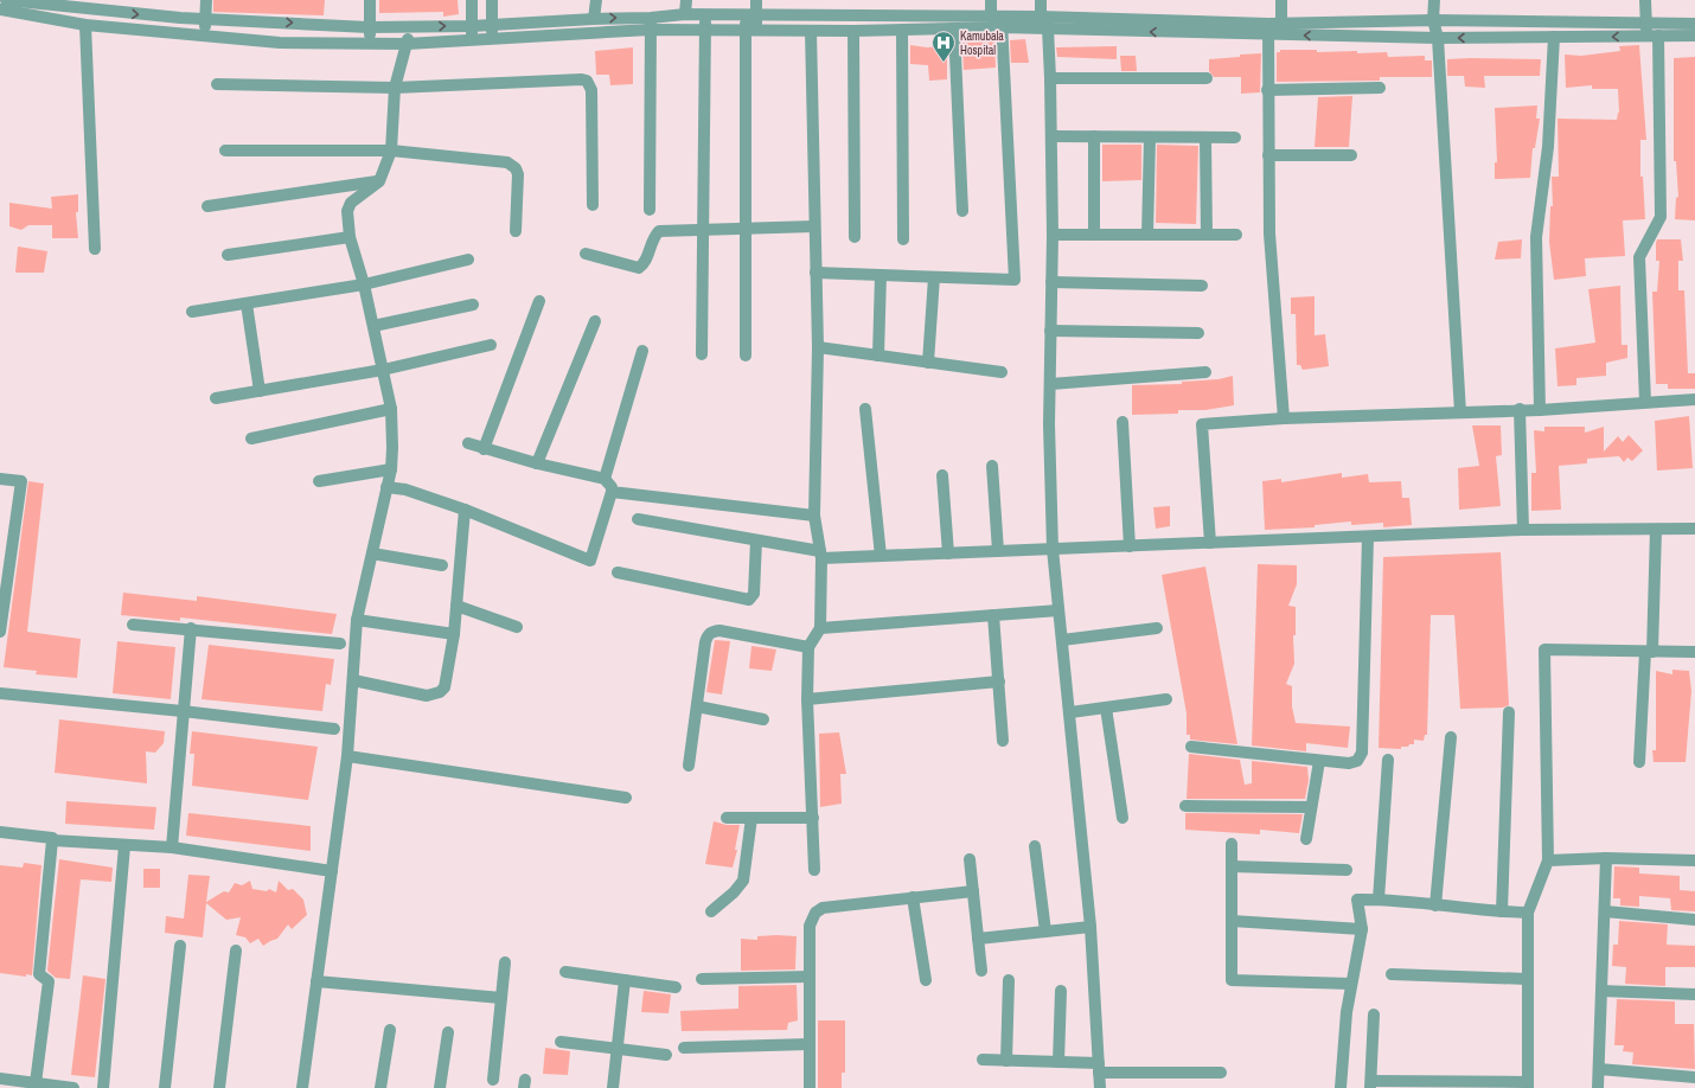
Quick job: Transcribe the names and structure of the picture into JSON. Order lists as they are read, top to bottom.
{
  "places": {
    "hospital": ["Kamubala Hospital"]
  }
}
